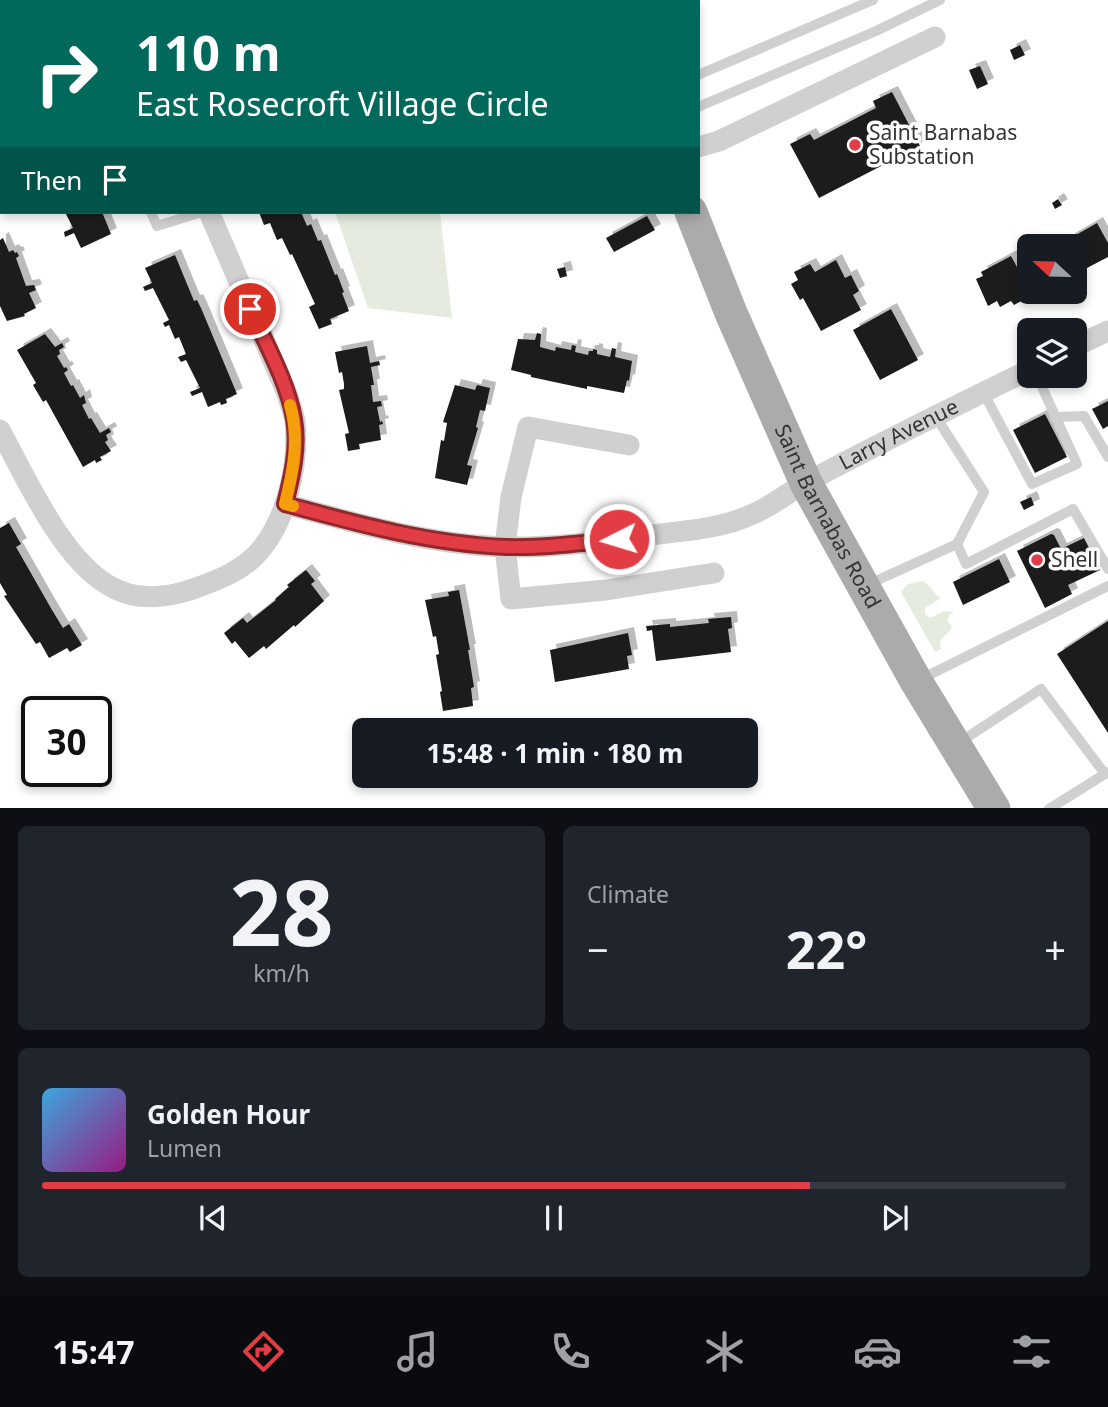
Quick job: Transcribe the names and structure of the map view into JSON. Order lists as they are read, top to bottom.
{
  "streets": {
    "main road": ["Saint Barnabas Road"],
    "street": ["Larry Avenue"]
  },
  "crossings": [
    ["Larry Avenue", "Saint Barnabas Road"]
  ],
  "places": ["Saint Barnabas Substation", "Shell"],
  "north": "left",
  "page": {
    "turn": ["110 m", "East Rosecroft Village Circle"],
    "then": "Then",
    "limit": "30",
    "trip": "15:48 · 1 min · 180 m",
    "tile": [
      ["28", "km/h"],
      "Climate"
    ],
    "heat": ["−", "22°", "+"],
    "song": ["Golden Hour", "Lumen"],
    "tabs": "15:47"
  }
}
